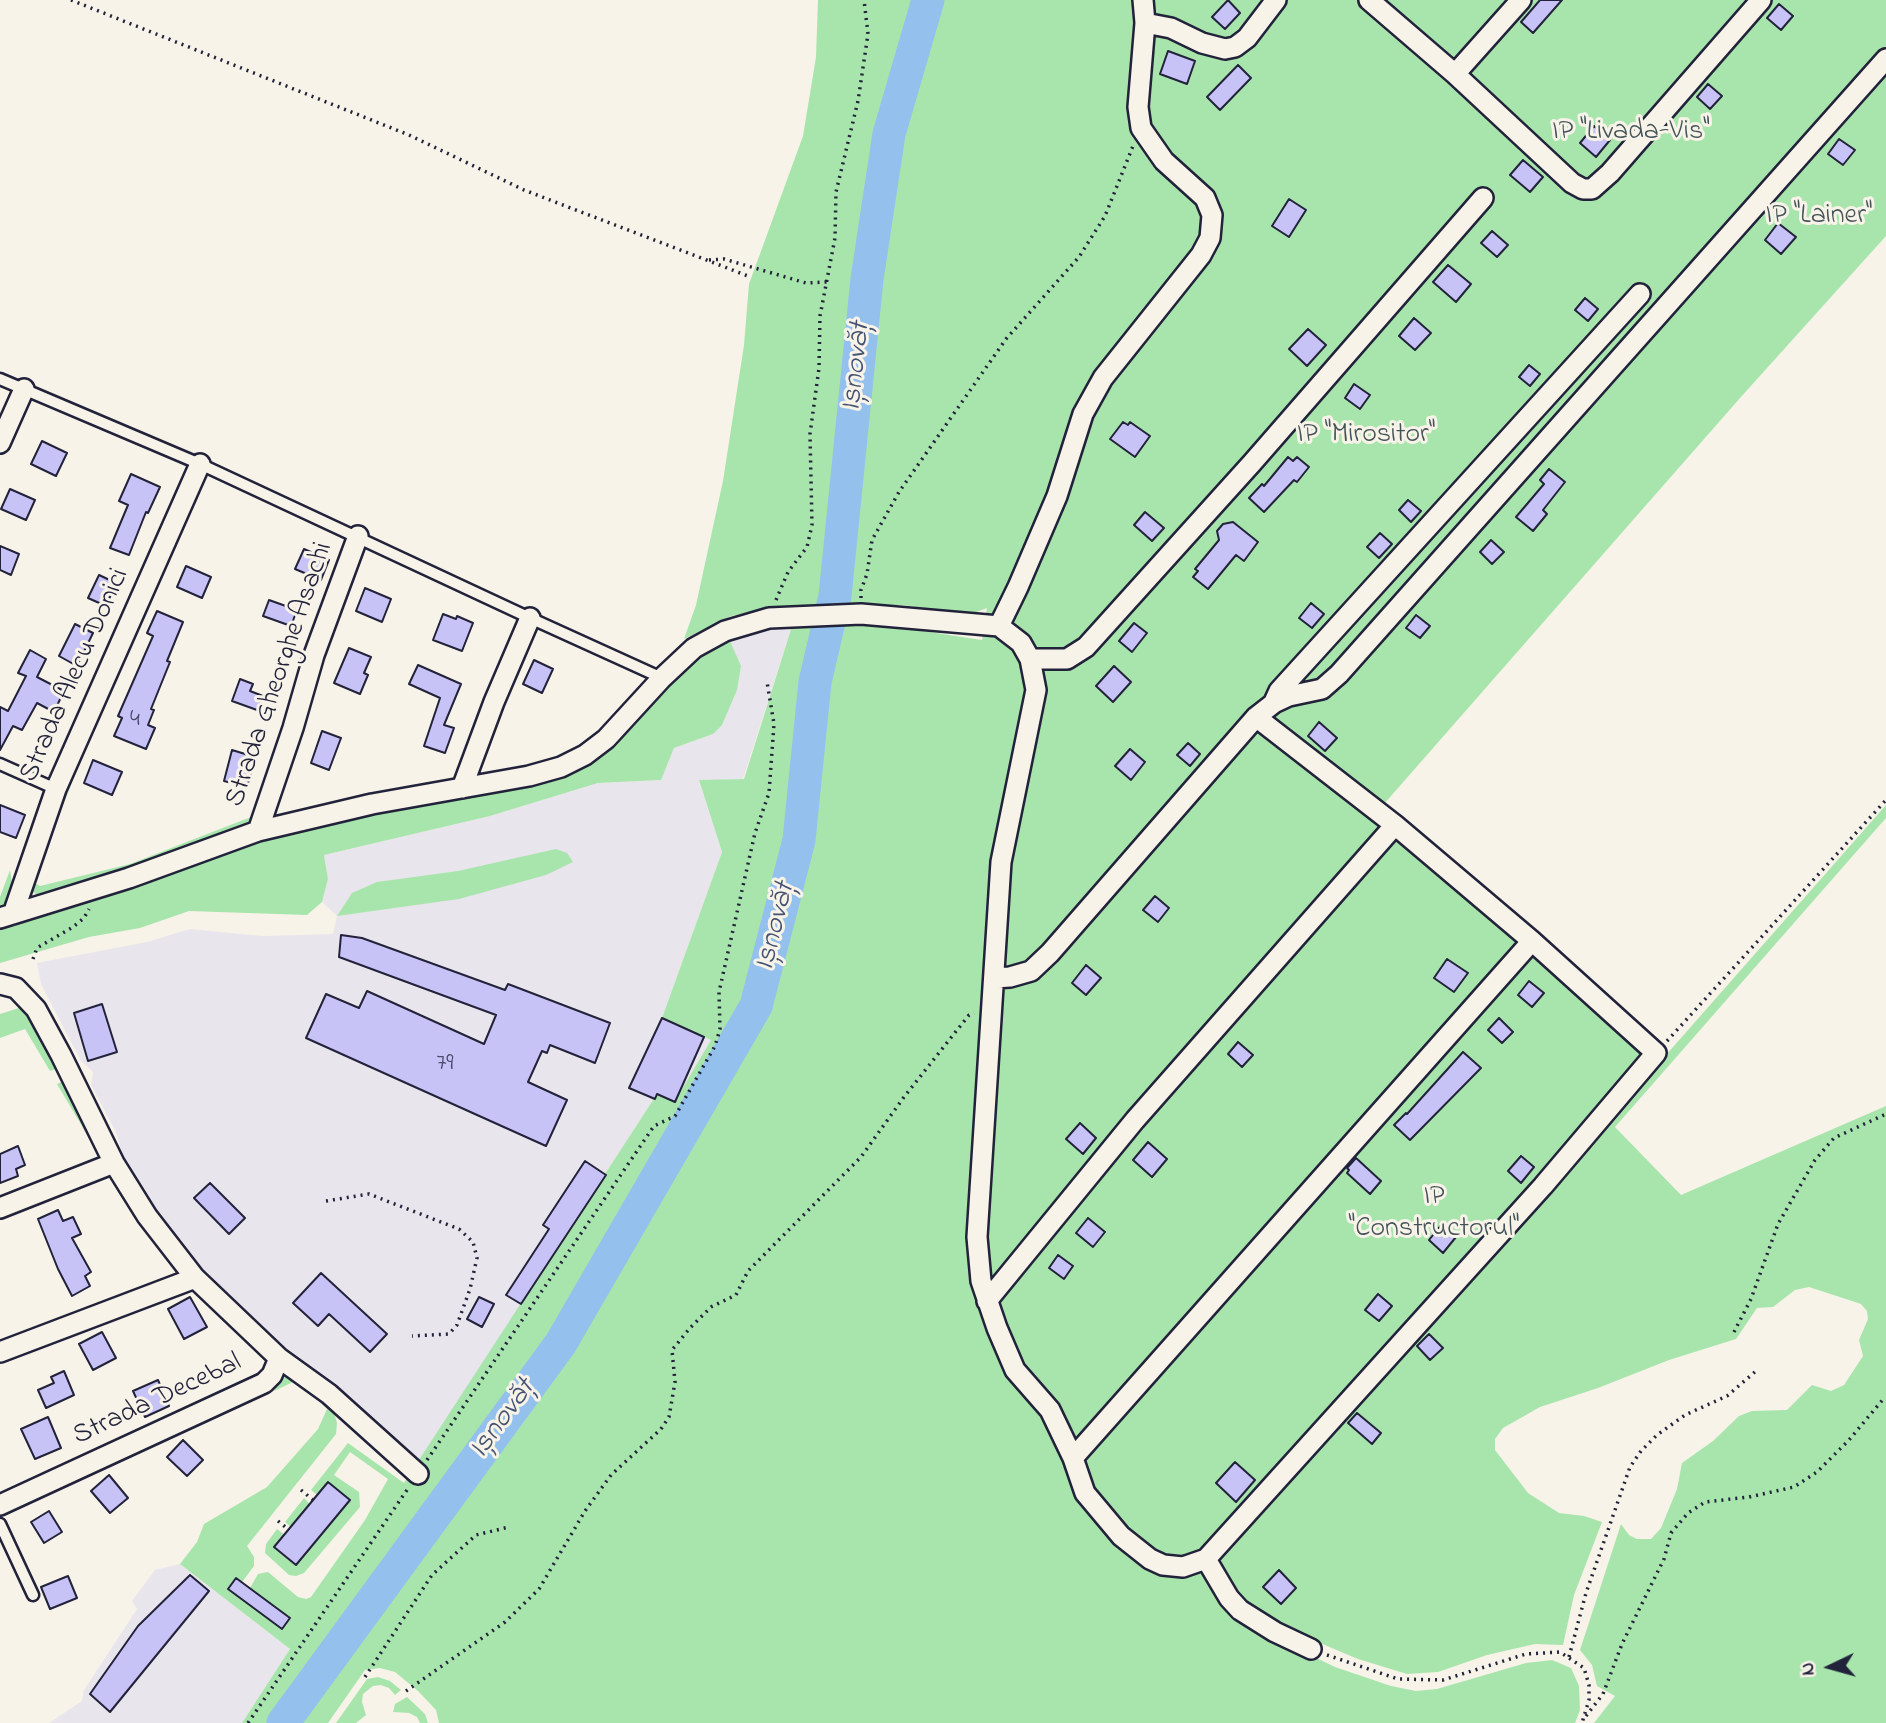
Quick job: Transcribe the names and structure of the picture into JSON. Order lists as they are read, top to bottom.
{
  "streets": {
    "street": ["Strada Gheorghe Asachi", "Strada Alecu Donici", "Strada Decebal"]
  },
  "water": ["Ișnovăț"],
  "parks": [
    "IP \"Livada-Vis\"",
    "IP \"Lainer\"",
    "IP \"Mirositor\"",
    "IP \"Constructorul\""
  ],
  "house_numbers": ["4", "79"],
  "north": "left"
}
